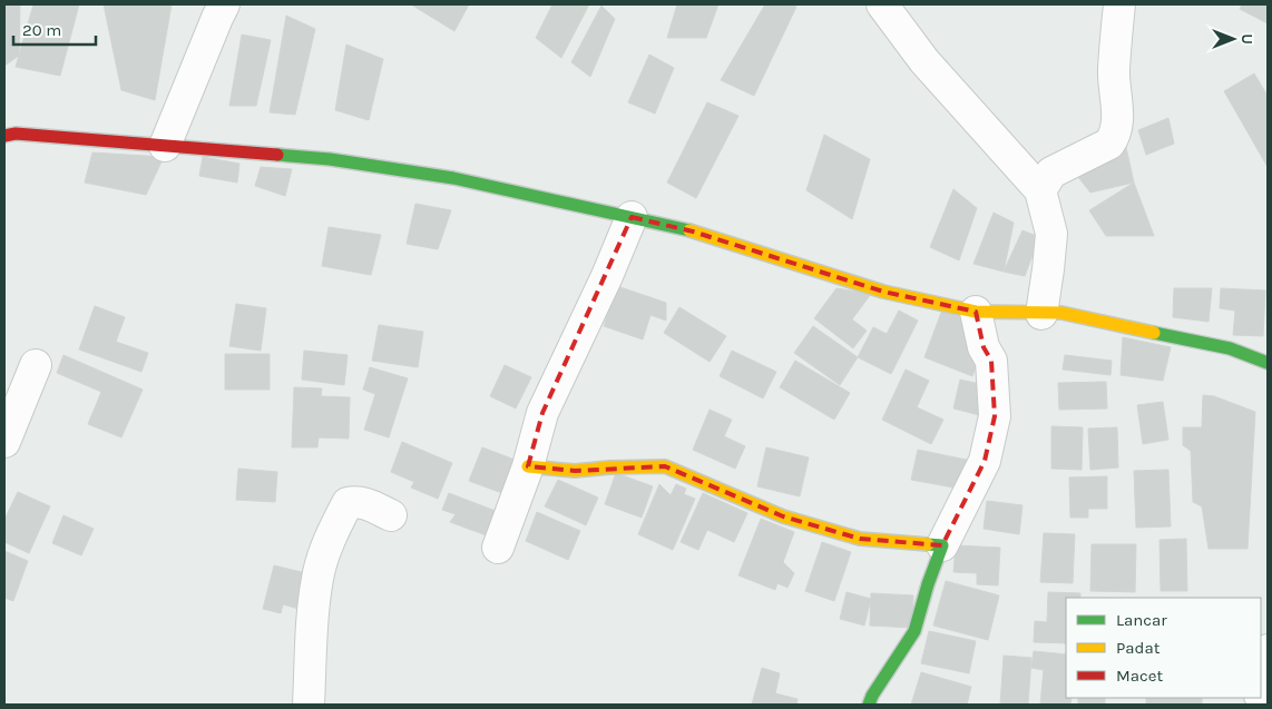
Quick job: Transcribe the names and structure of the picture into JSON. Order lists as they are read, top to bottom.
{
  "legend": ["Lancar", "Padat", "Macet"],
  "scale_bar": "20 m",
  "north": "right"
}
